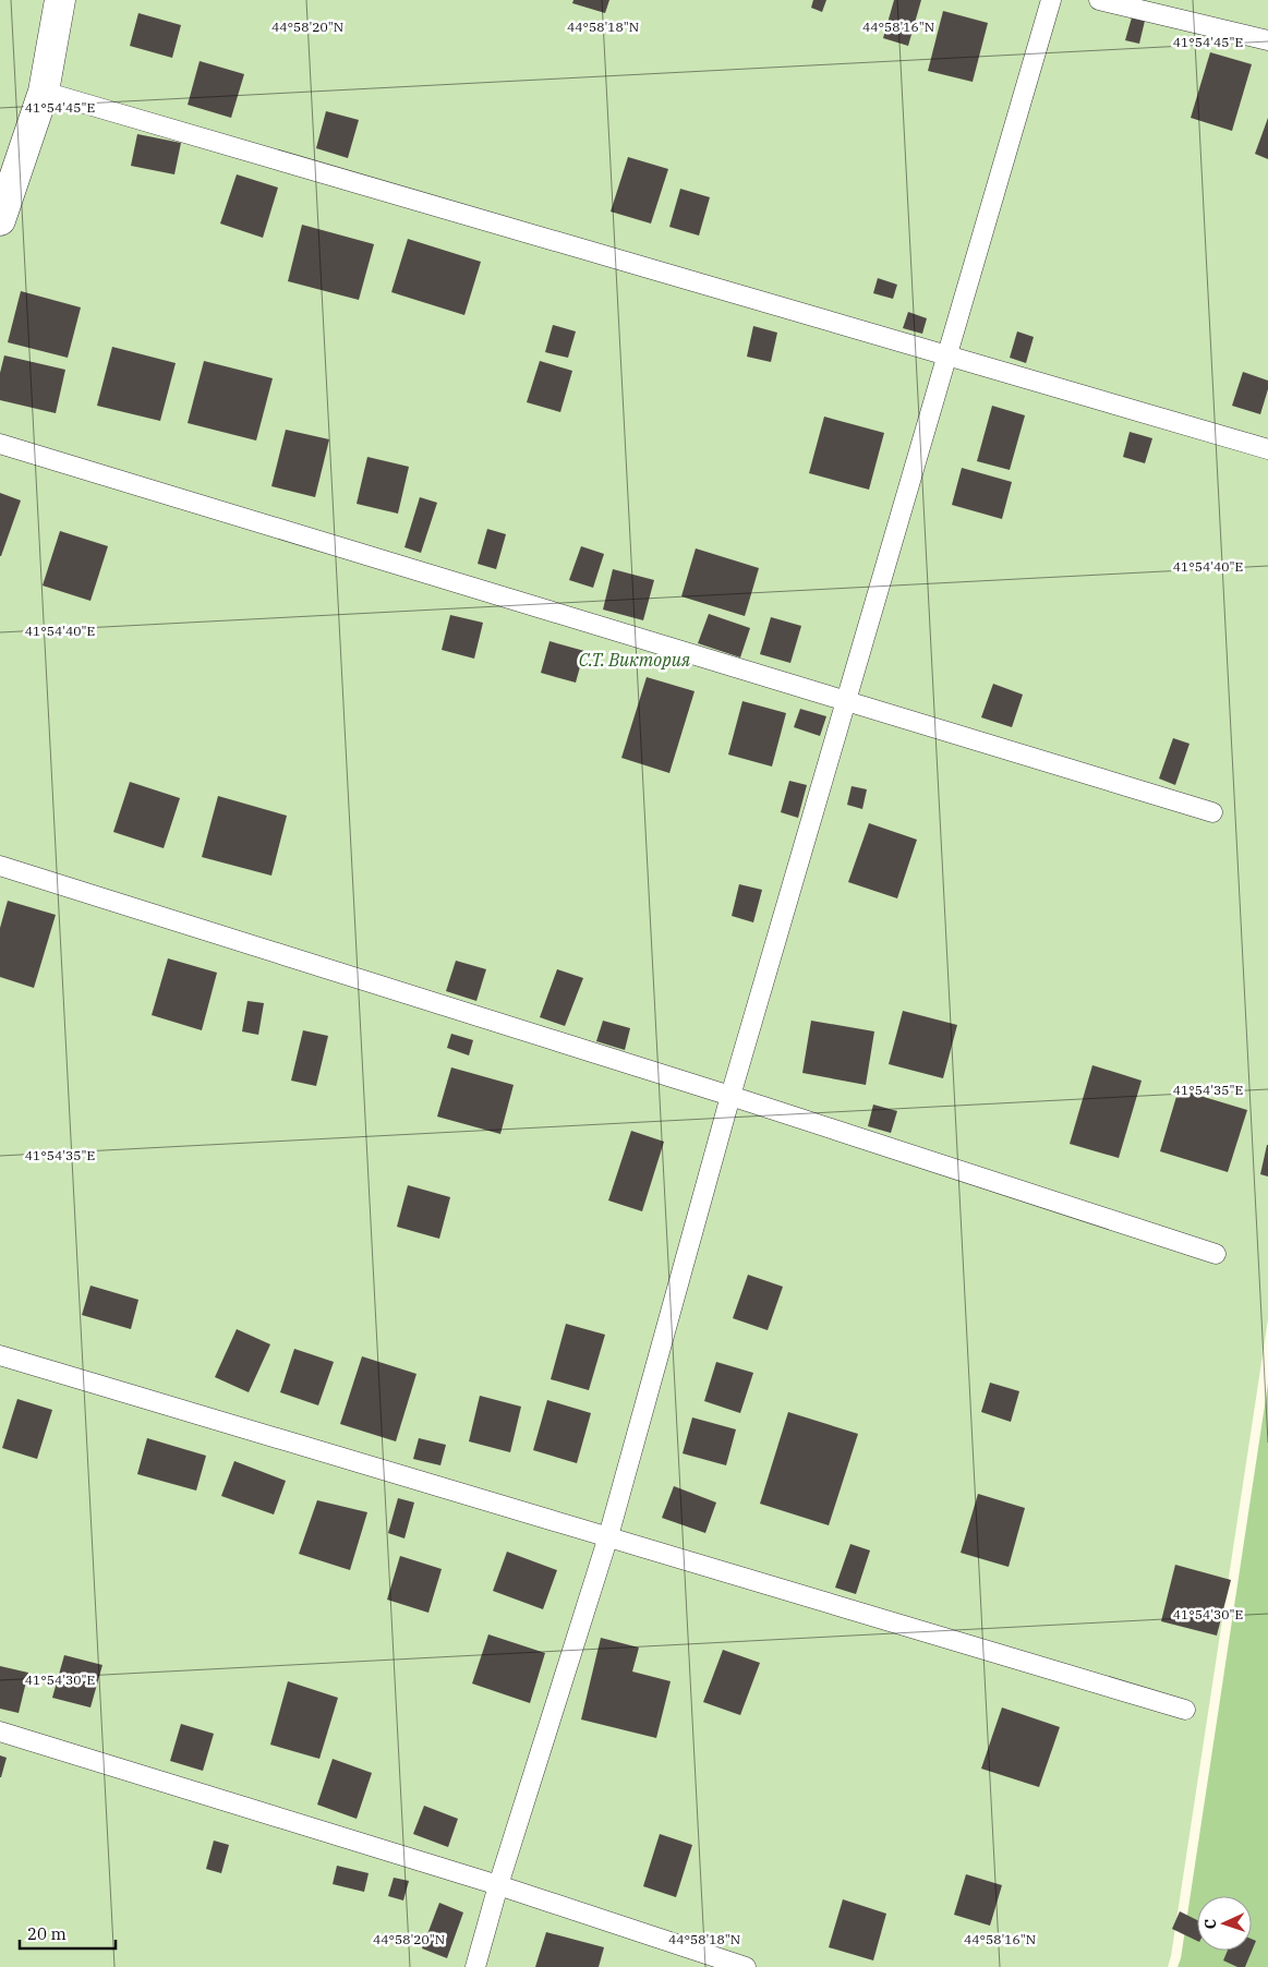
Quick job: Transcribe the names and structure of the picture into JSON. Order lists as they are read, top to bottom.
{
  "parks": ["С.Т. Виктория"],
  "scale_bar": "20 m",
  "north": "left",
  "coordinates": [
    "44°58'20\"N",
    "44°58'18\"N",
    "44°58'16\"N",
    "41°54'45\"E",
    "41°54'40\"E",
    "41°54'35\"E",
    "41°54'30\"E"
  ]
}
